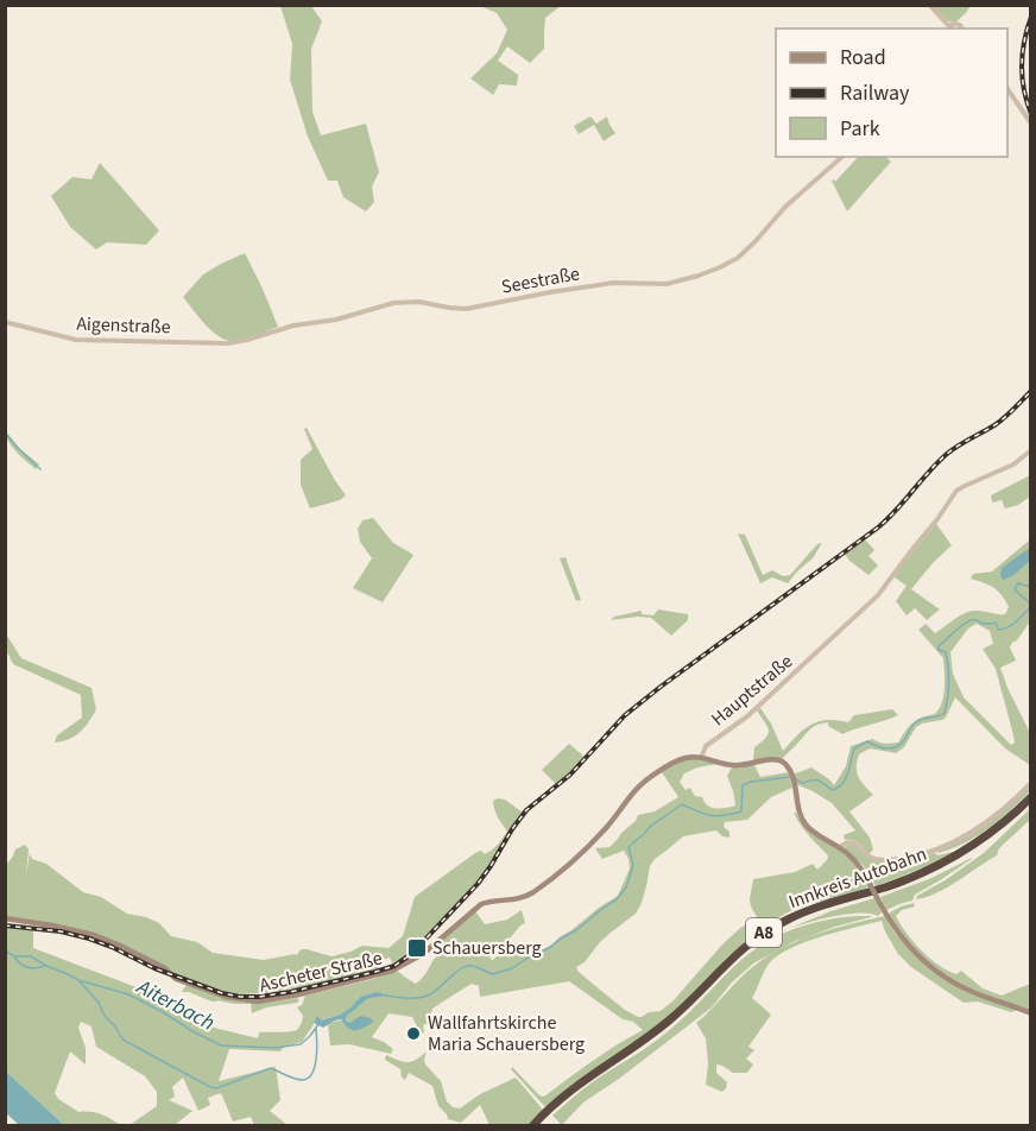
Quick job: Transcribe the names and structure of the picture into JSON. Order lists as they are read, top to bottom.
{
  "streets": {
    "highway": ["Innkreis Autobahn", "A8"],
    "main road": ["Ascheter Straße"],
    "street": ["Seestraße", "Aigenstraße", "Hauptstraße"]
  },
  "crossings": [
    ["Seestraße", "Aigenstraße"],
    ["Hauptstraße", "Ascheter Straße"]
  ],
  "water": ["Aiterbach"],
  "places": {
    "transit": ["Schauersberg"],
    "other": ["Wallfahrtskirche Maria Schauersberg"]
  },
  "legend": ["Road", "Railway", "Park"]
}
